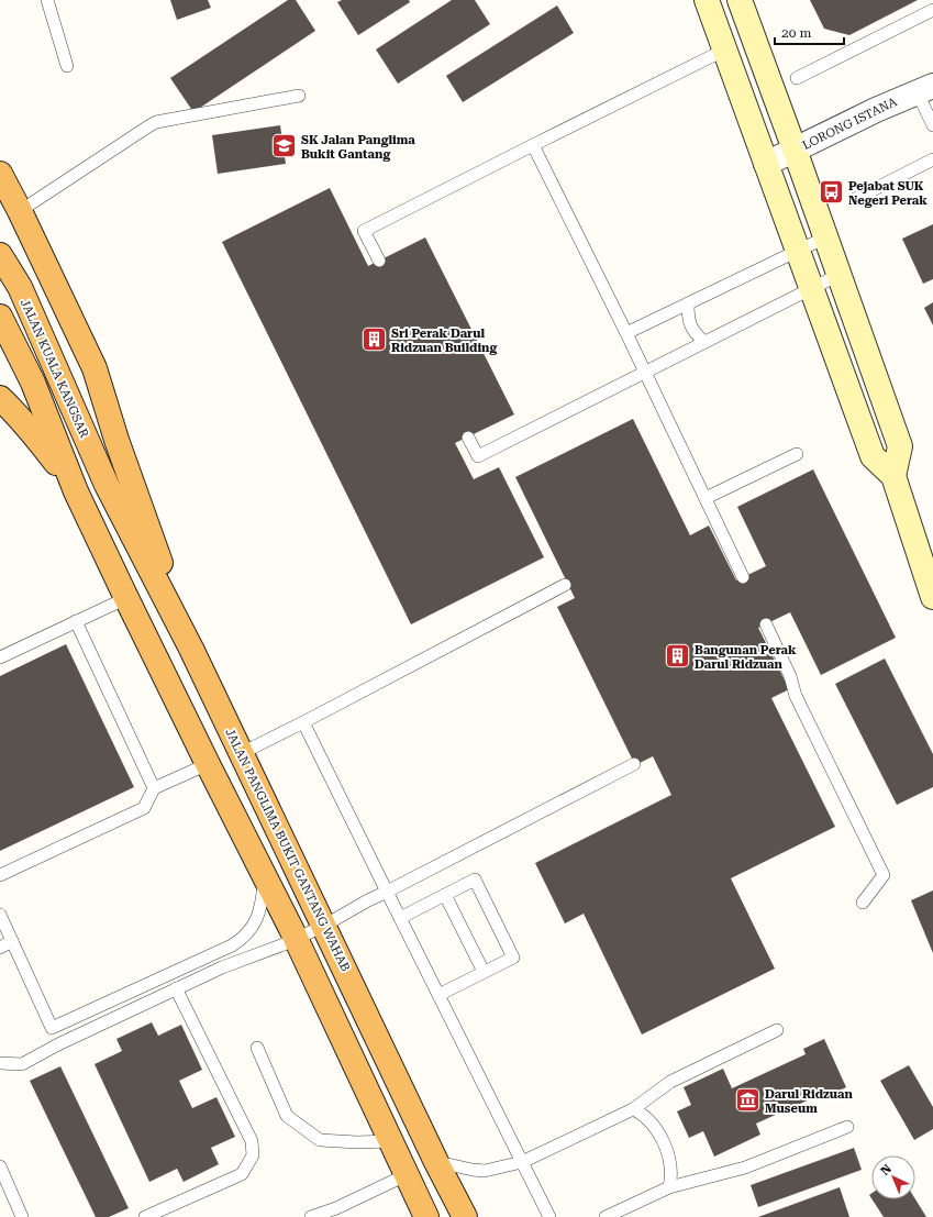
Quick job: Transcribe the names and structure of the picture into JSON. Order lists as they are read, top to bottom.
{
  "streets": {
    "highway": ["JALAN KUALA KANGSAR", "JALAN PANGLIMA BUKIT GANTANG WAHAB"],
    "street": ["LORONG ISTANA"]
  },
  "crossings": [
    ["JALAN KUALA KANGSAR", "JALAN PANGLIMA BUKIT GANTANG WAHAB"]
  ],
  "places": {
    "school or university": ["SK Jalan Panglima Bukit Gantang"],
    "bus stop": ["Pejabat SUK Negeri Perak"],
    "building": ["Sri Perak Darul Ridzuan Building", "Bangunan Perak Darul Ridzuan"],
    "museum": ["Darul Ridzuan Museum"]
  },
  "scale_bar": "20 m",
  "north": "top left"
}
